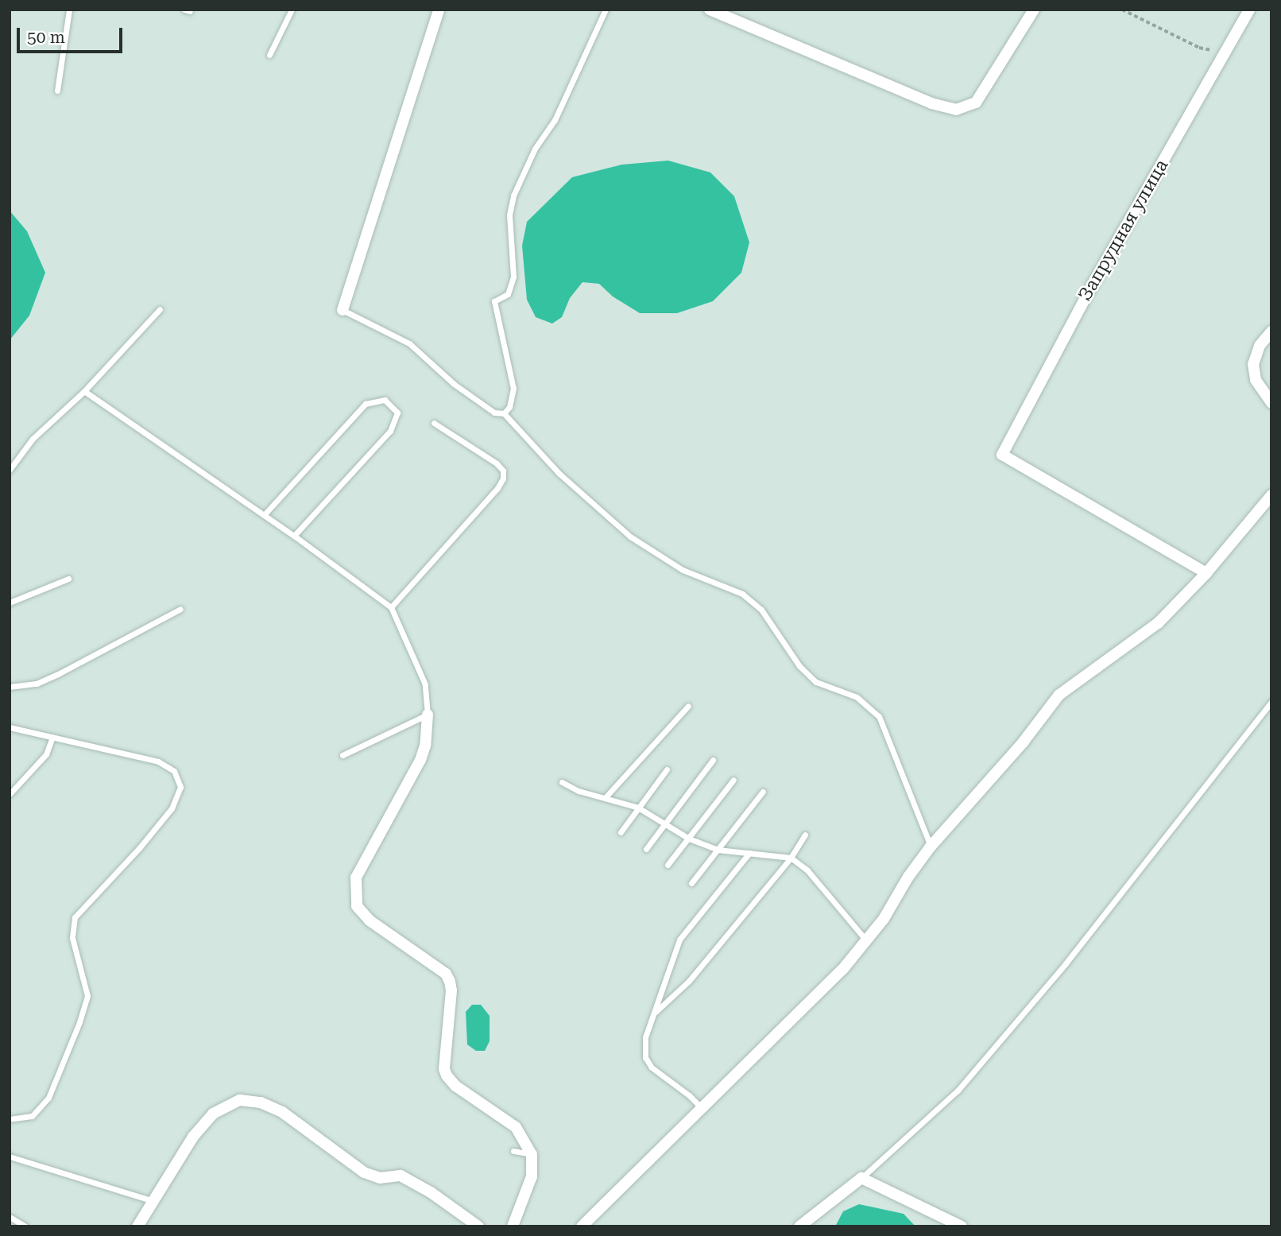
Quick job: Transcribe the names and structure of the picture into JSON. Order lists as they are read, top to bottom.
{
  "streets": {
    "street": ["Запрудная улица"]
  },
  "scale_bar": "50 m"
}
